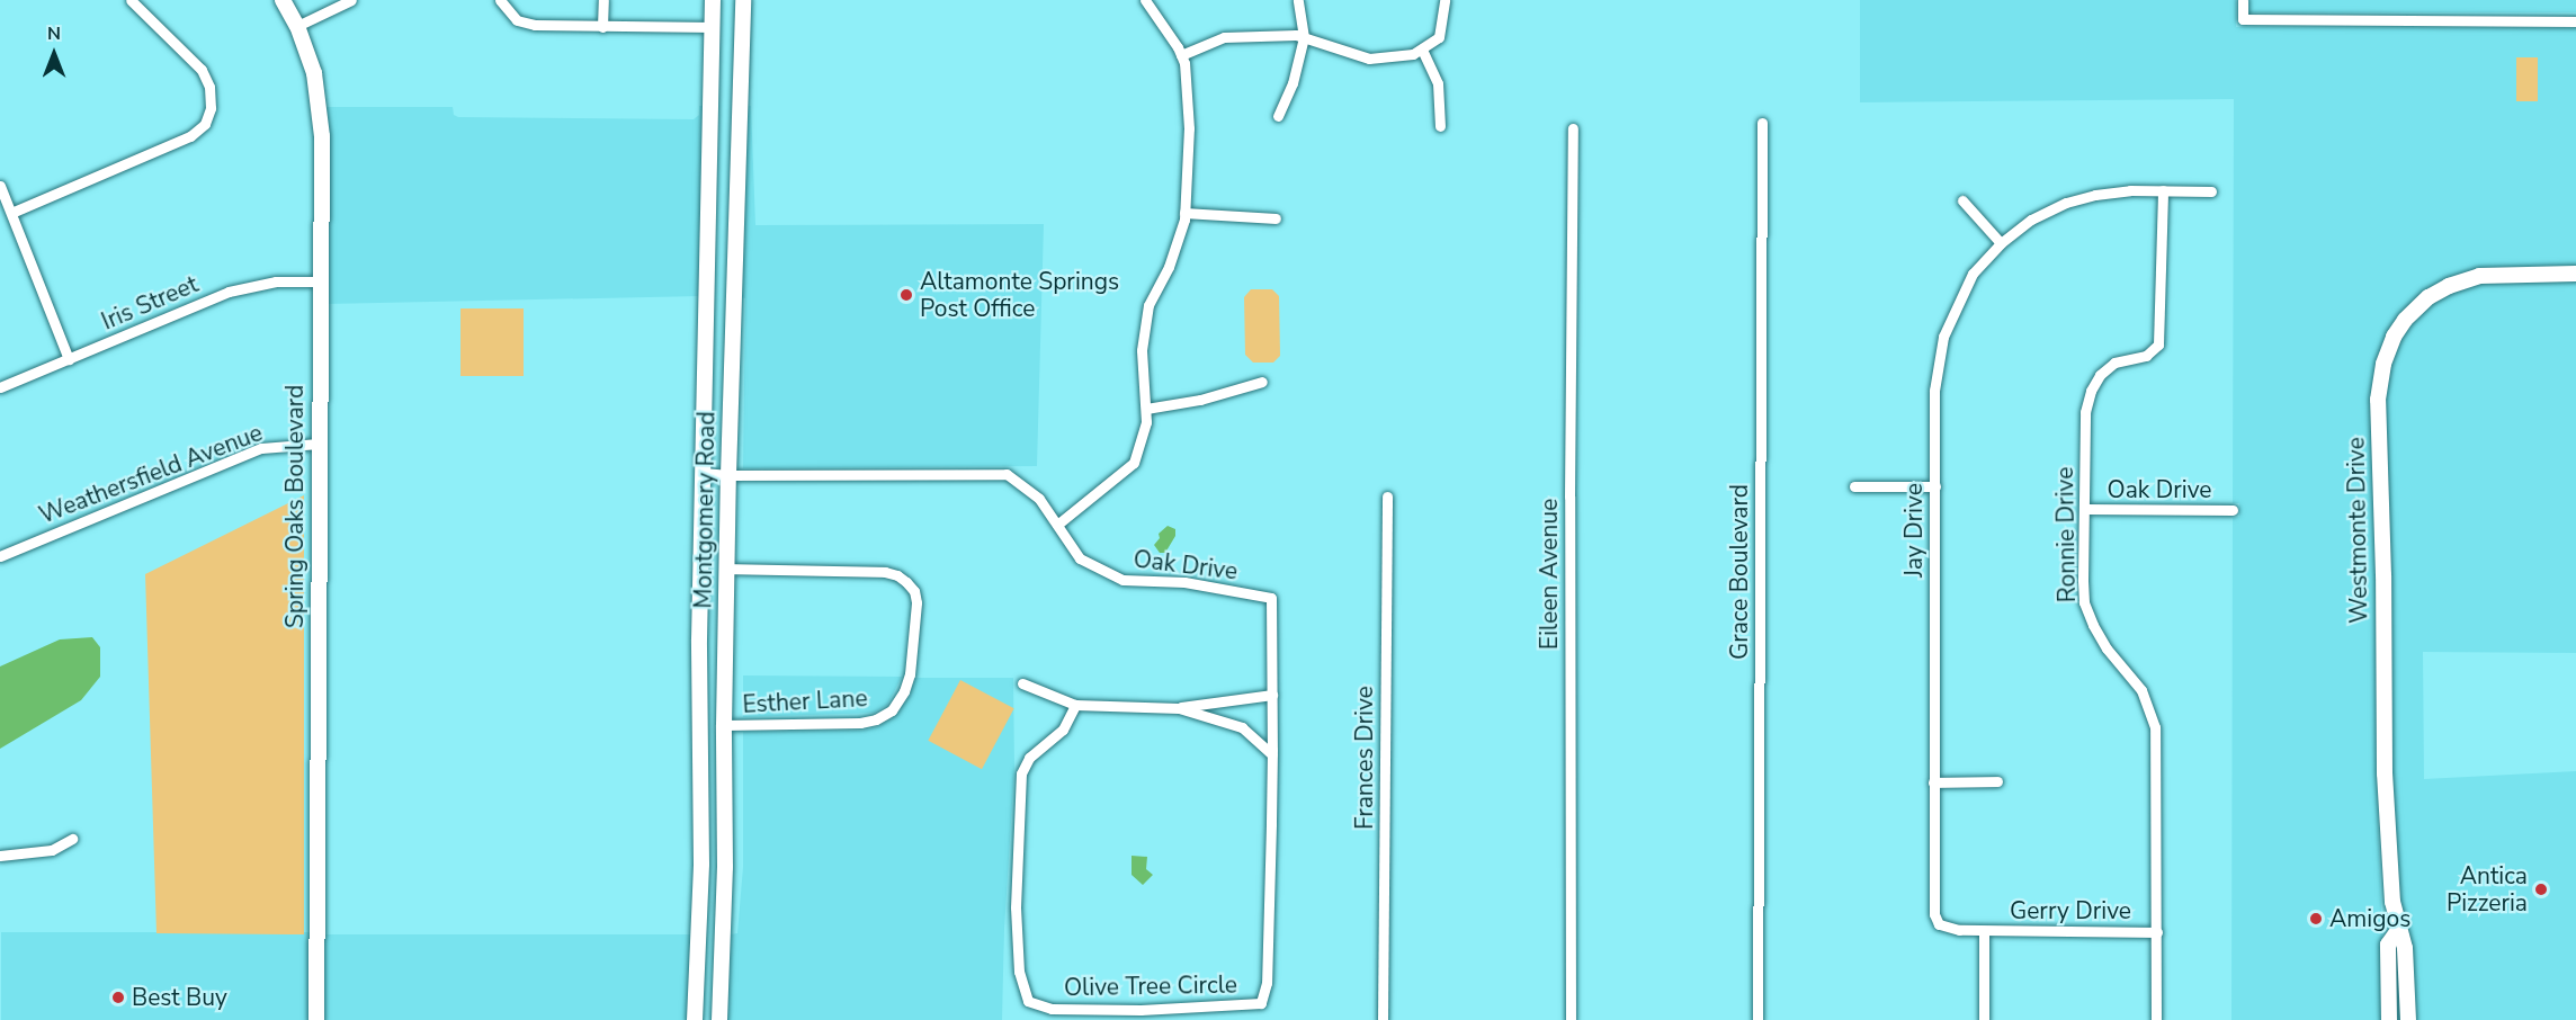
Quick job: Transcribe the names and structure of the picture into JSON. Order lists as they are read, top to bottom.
{
  "streets": {
    "main road": ["Spring Oaks Boulevard", "Montgomery Road", "Westmonte Drive"],
    "street": [
      "Iris Street",
      "Weathersfield Avenue",
      "Oak Drive",
      "Jay Drive",
      "Ronnie Drive",
      "Grace Boulevard",
      "Eileen Avenue",
      "Esther Lane",
      "Frances Drive",
      "Gerry Drive",
      "Olive Tree Circle"
    ]
  },
  "crossings": [
    ["Iris Street", "Spring Oaks Boulevard"],
    ["Weathersfield Avenue", "Spring Oaks Boulevard"],
    ["Oak Drive", "Montgomery Road"],
    ["Oak Drive", "Ronnie Drive"],
    ["Oak Drive", "Olive Tree Circle"],
    ["Montgomery Road", "Esther Lane"],
    ["Jay Drive", "Ronnie Drive"],
    ["Jay Drive", "Gerry Drive"],
    ["Ronnie Drive", "Gerry Drive"]
  ],
  "places": [
    "Altamonte Springs Post Office",
    "Antica Pizzeria",
    "Amigos",
    "Best Buy"
  ],
  "north": "top"
}
